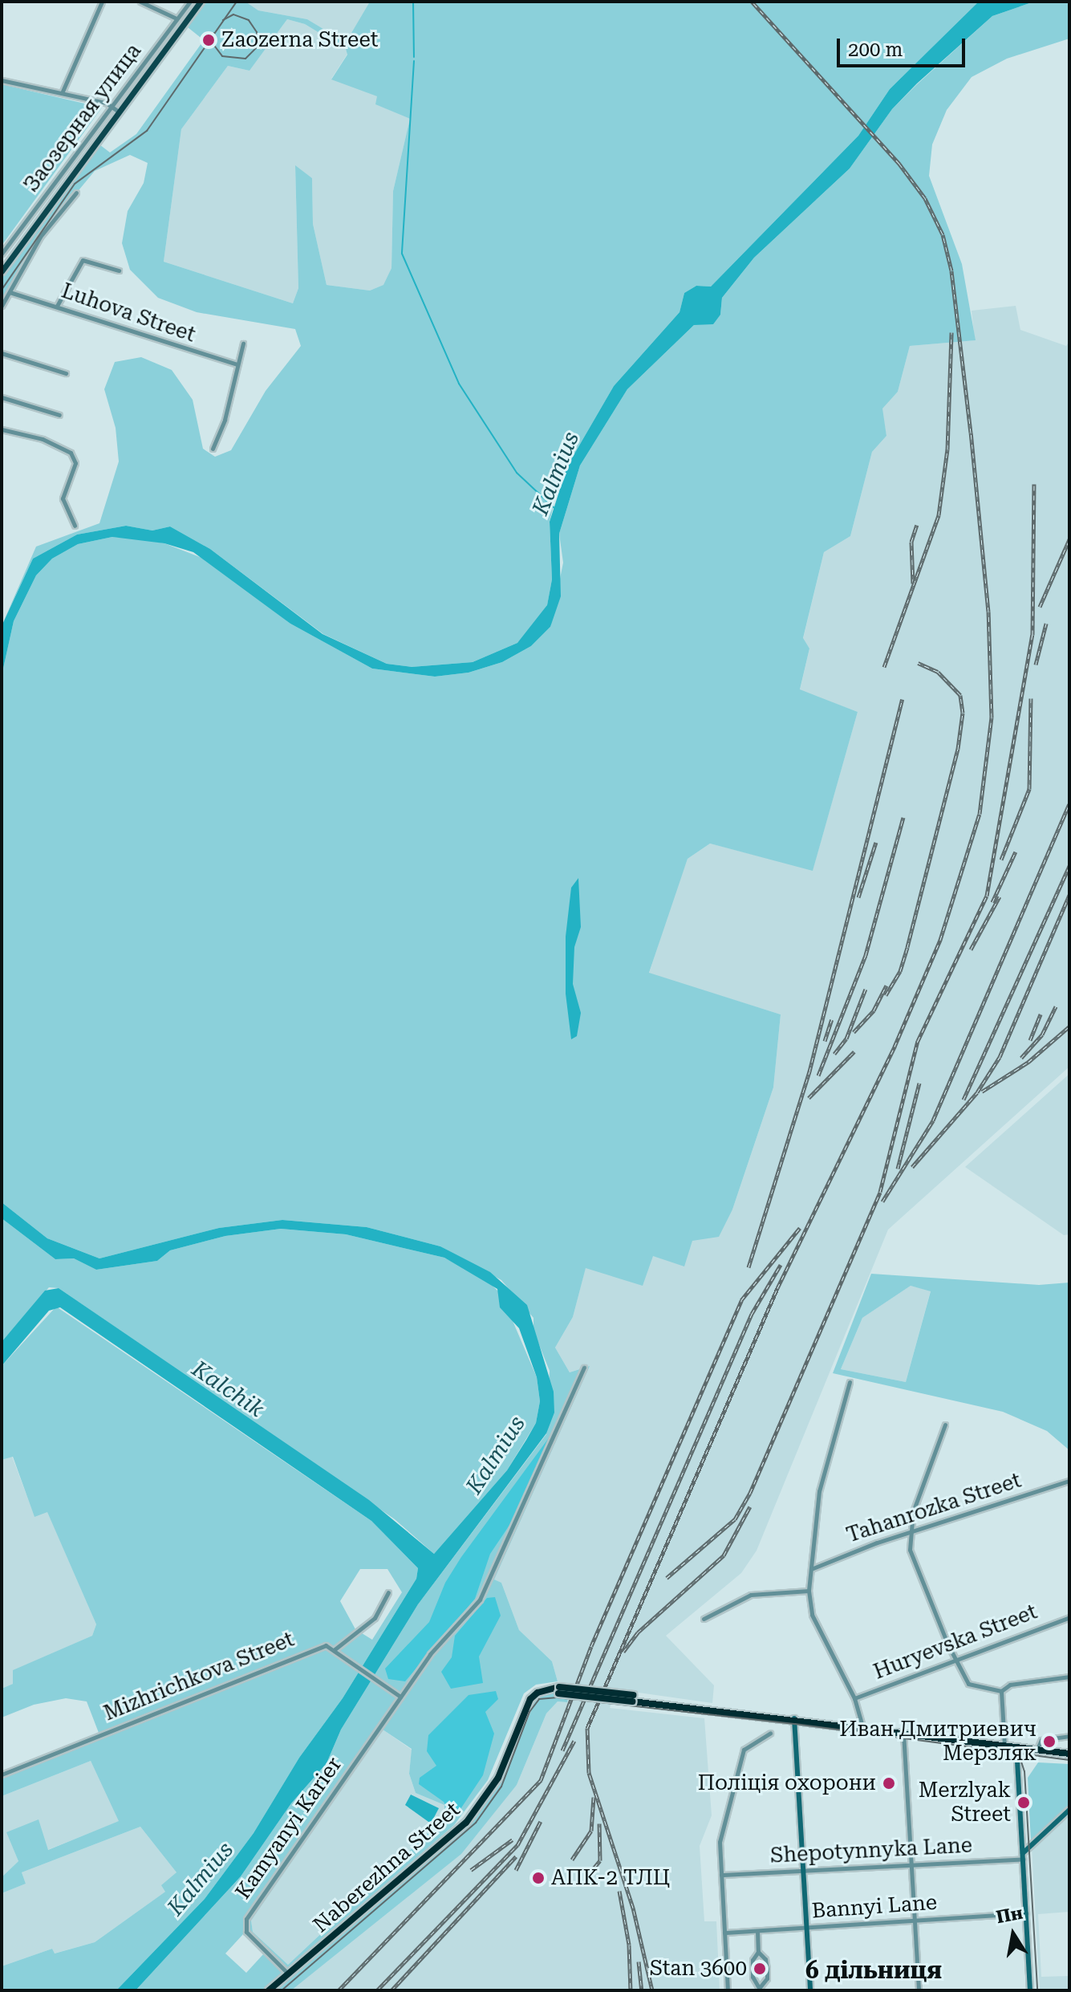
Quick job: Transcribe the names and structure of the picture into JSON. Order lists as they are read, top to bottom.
{
  "streets": {
    "highway": ["Naberezhna Street"],
    "street": [
      "Заозерная улица",
      "Luhova Street",
      "Tahanrozka Street",
      "Huryevska Street",
      "Mizhrichkova Street",
      "Kamyanyi Karier",
      "Shepotynnyka Lane",
      "Bannyi Lane"
    ]
  },
  "crossings": [
    ["Kamyanyi Karier", "Naberezhna Street"]
  ],
  "districts": ["6 дільниця"],
  "water": ["Kalmius", "Kalchik"],
  "places": [
    "Zaozerna Street",
    "Иван Дмитриевич Мерзляк",
    "Поліція охорони",
    "Merzlyak Street",
    "АПК-2 ТЛЦ",
    "Stan 3600"
  ],
  "scale_bar": "200 m",
  "north": "top"
}
